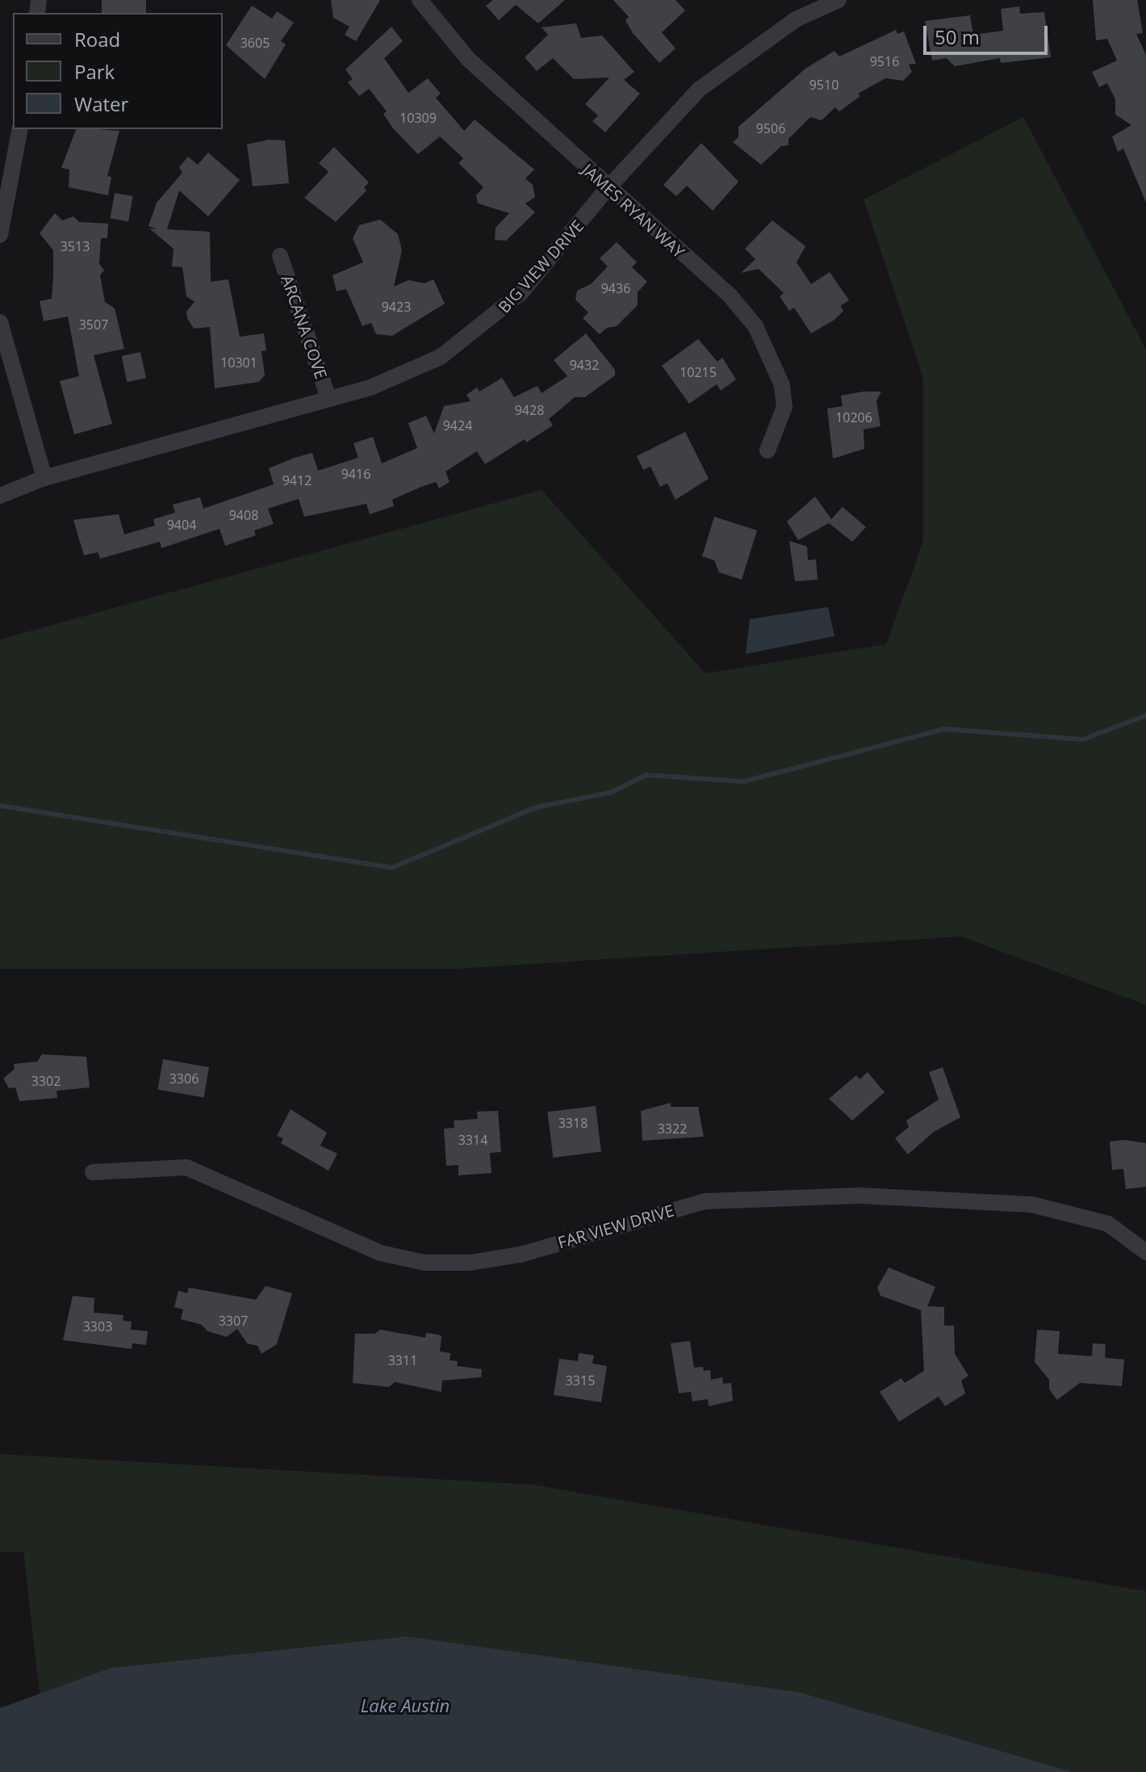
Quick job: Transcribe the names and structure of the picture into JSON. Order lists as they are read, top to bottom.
{
  "streets": {
    "street": [
      "JAMES RYAN WAY",
      "BIG VIEW DRIVE",
      "ARCANA COVE",
      "FAR VIEW DRIVE"
    ]
  },
  "crossings": [
    ["JAMES RYAN WAY", "BIG VIEW DRIVE"],
    ["BIG VIEW DRIVE", "ARCANA COVE"]
  ],
  "water": ["Lake Austin"],
  "house_numbers": [
    "3605",
    "9516",
    "9510",
    "10309",
    "9506",
    "3513",
    "9436",
    "9423",
    "3507",
    "10301",
    "9432",
    "10215",
    "9428",
    "10206",
    "9424",
    "9416",
    "9412",
    "9408",
    "9404",
    "3306",
    "3302",
    "3318",
    "3322",
    "3314",
    "3307",
    "3303",
    "3311",
    "3315"
  ],
  "legend": ["Road", "Park", "Water"],
  "scale_bar": "50 m"
}
